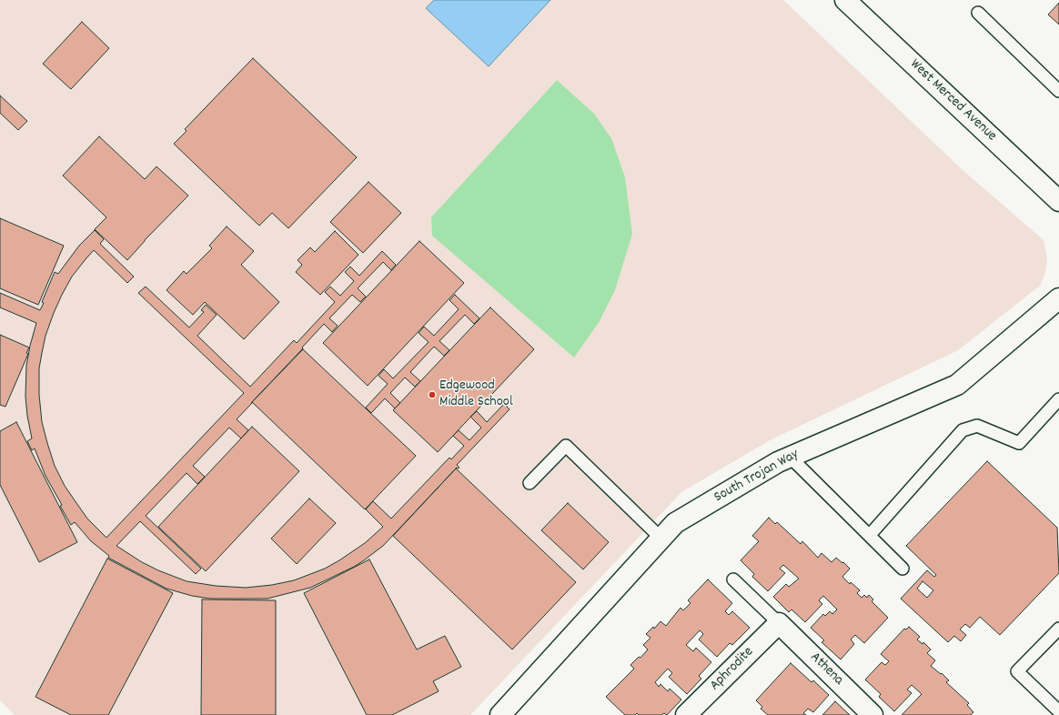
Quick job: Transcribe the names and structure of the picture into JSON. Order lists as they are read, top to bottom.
{
  "streets": {
    "street": [
      "West Merced Avenue",
      "South Trojan Way",
      "Aphrodite",
      "Athena"
    ]
  },
  "crossings": [
    ["Aphrodite", "Athena"]
  ],
  "places": ["Edgewood Middle School"]
}
